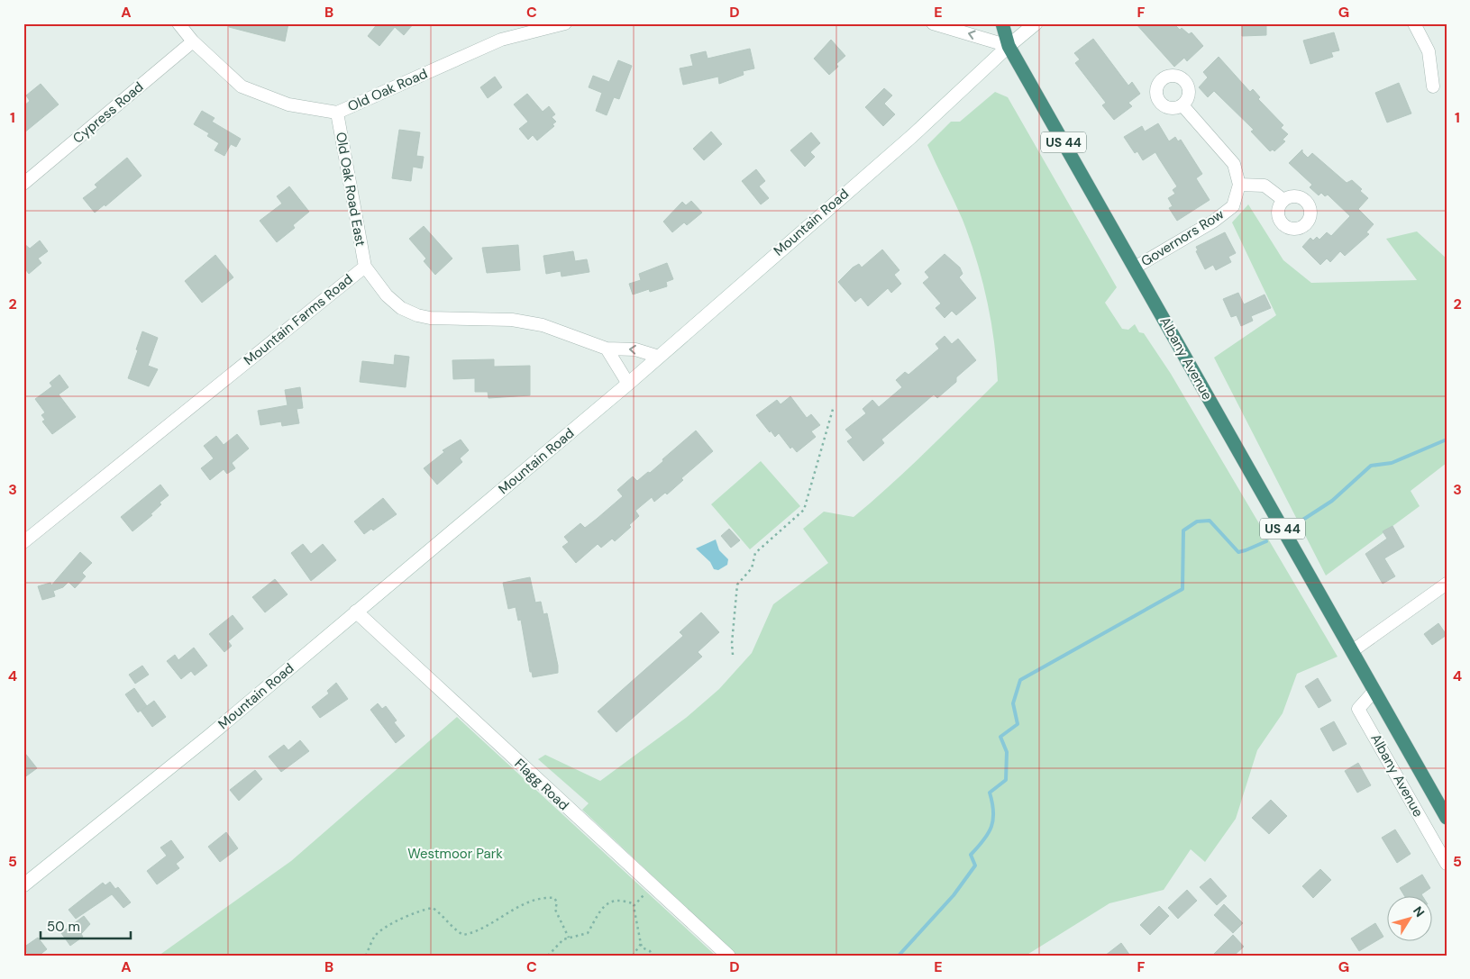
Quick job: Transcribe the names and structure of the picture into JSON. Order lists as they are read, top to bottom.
{
  "streets": {
    "highway": ["US 44", "Albany Avenue"],
    "main road": ["Mountain Road", "Flagg Road"],
    "street": [
      "Old Oak Road",
      "Cypress Road",
      "Old Oak Road East",
      "Governors Row",
      "Mountain Farms Road"
    ]
  },
  "crossings": [
    ["Old Oak Road", "Cypress Road"],
    ["Old Oak Road", "Old Oak Road East"],
    ["Old Oak Road East", "Mountain Farms Road"],
    ["Mountain Road", "Mountain Farms Road"],
    ["Mountain Road", "Albany Avenue"],
    ["Mountain Road", "Flagg Road"],
    ["Governors Row", "Albany Avenue"]
  ],
  "parks": ["Westmoor Park"],
  "scale_bar": "50 m",
  "north": "top right",
  "grid": {
    "columns": [
      "A",
      "B",
      "C",
      "D",
      "E",
      "F",
      "G"
    ],
    "rows": [
      "1",
      "2",
      "3",
      "4",
      "5"
    ]
  }
}
